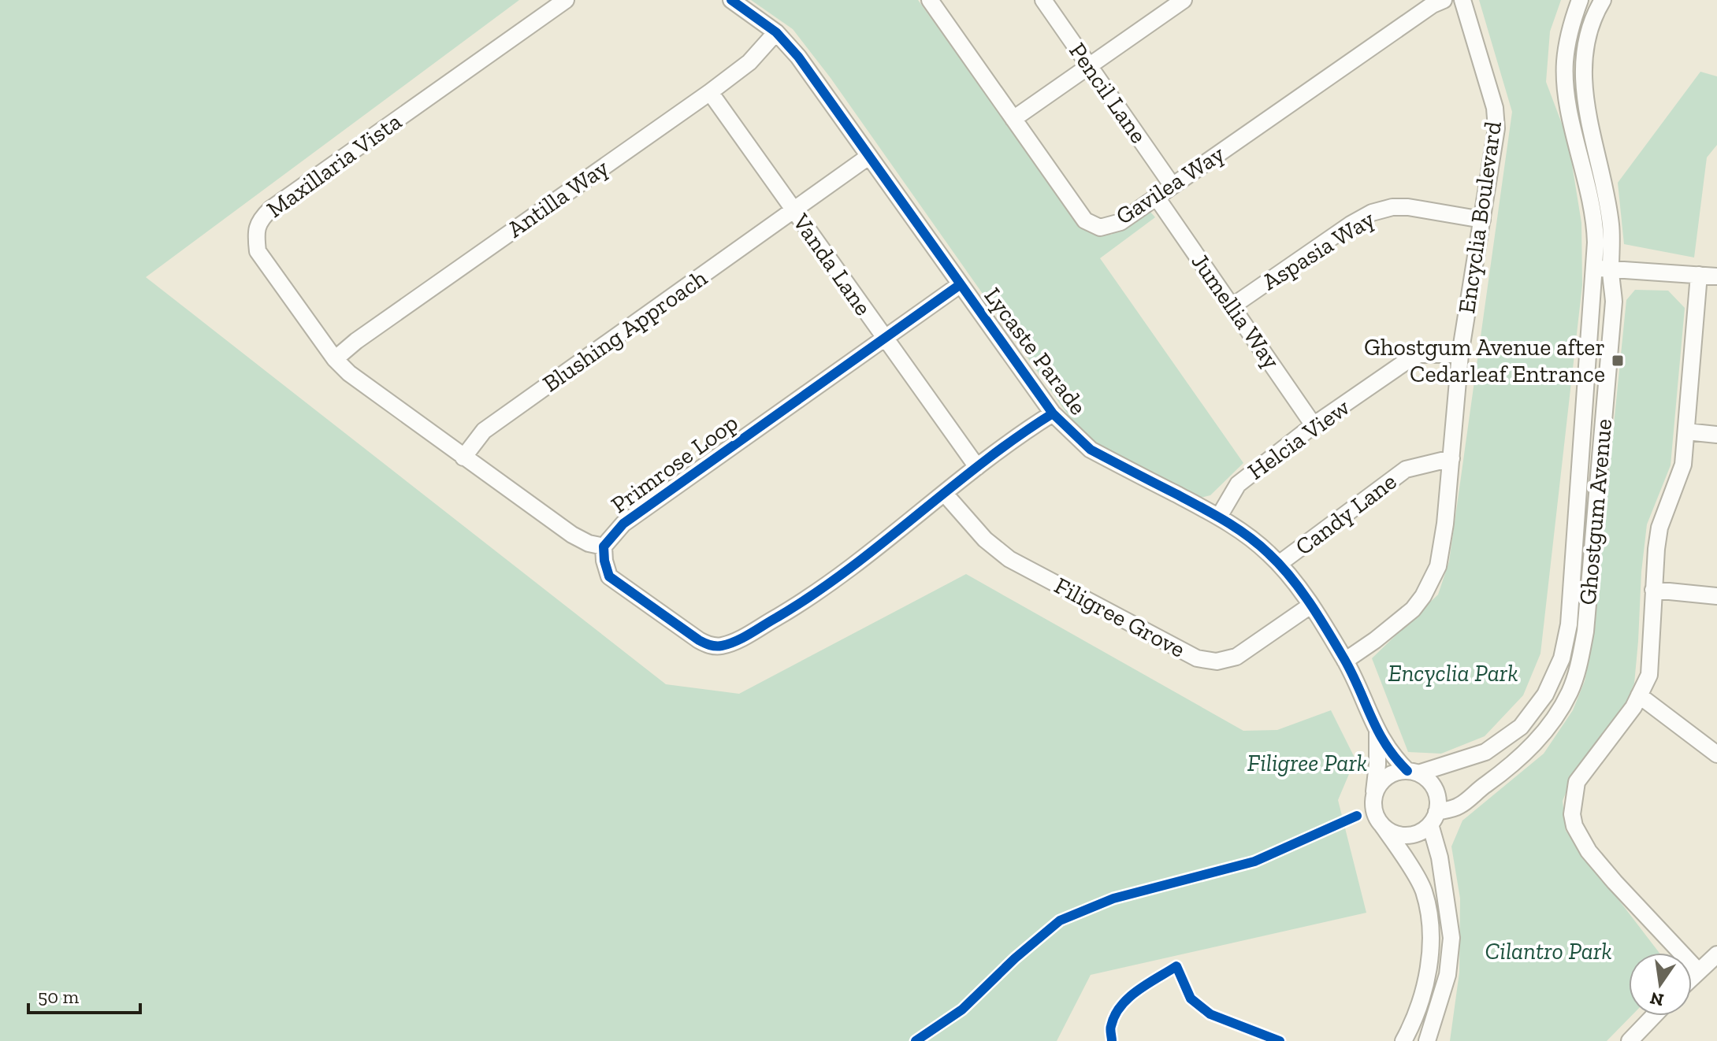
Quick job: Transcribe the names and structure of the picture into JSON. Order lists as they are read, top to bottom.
{
  "streets": {
    "street": [
      "Pencil Lane",
      "Maxillaria Vista",
      "Gavilea Way",
      "Antilla Way",
      "Encyclia Boulevard",
      "Aspasia Way",
      "Vanda Lane",
      "Jumellia Way",
      "Blushing Approach",
      "Lycaste Parade",
      "Helcia View",
      "Primrose Loop",
      "Ghostgum Avenue",
      "Candy Lane",
      "Filigree Grove"
    ]
  },
  "crossings": [
    ["Pencil Lane", "Gavilea Way"],
    ["Maxillaria Vista", "Antilla Way"],
    ["Maxillaria Vista", "Blushing Approach"],
    ["Maxillaria Vista", "Primrose Loop"],
    ["Gavilea Way", "Jumellia Way"],
    ["Antilla Way", "Vanda Lane"],
    ["Antilla Way", "Lycaste Parade"],
    ["Encyclia Boulevard", "Aspasia Way"],
    ["Encyclia Boulevard", "Lycaste Parade"],
    ["Encyclia Boulevard", "Helcia View"],
    ["Encyclia Boulevard", "Candy Lane"],
    ["Aspasia Way", "Jumellia Way"],
    ["Vanda Lane", "Blushing Approach"],
    ["Vanda Lane", "Primrose Loop"],
    ["Jumellia Way", "Helcia View"],
    ["Blushing Approach", "Lycaste Parade"],
    ["Lycaste Parade", "Helcia View"],
    ["Lycaste Parade", "Primrose Loop"],
    ["Lycaste Parade", "Ghostgum Avenue"],
    ["Lycaste Parade", "Candy Lane"],
    ["Lycaste Parade", "Filigree Grove"],
    ["Primrose Loop", "Filigree Grove"]
  ],
  "parks": ["Encyclia Park", "Filigree Park", "Cilantro Park"],
  "places": {
    "transit": ["Ghostgum Avenue after Cedarleaf Entrance"]
  },
  "scale_bar": "50 m",
  "north": "bottom"
}
